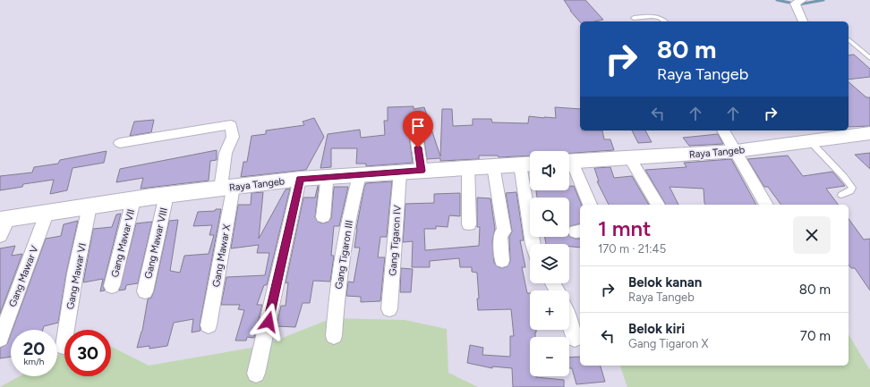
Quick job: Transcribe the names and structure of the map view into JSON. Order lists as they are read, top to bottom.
{
  "streets": {
    "street": [
      "Raya Tangeb",
      "Gang Tigaron IV",
      "Gang Mawar VII",
      "Gang Mawar VIII",
      "Gang Tigaron III",
      "Gang Mawar X",
      "Gang Mawar V",
      "Gang Mawar VI"
    ]
  },
  "crossings": [
    ["Raya Tangeb", "Gang Tigaron IV"],
    ["Raya Tangeb", "Gang Mawar VII"],
    ["Raya Tangeb", "Gang Mawar VIII"],
    ["Raya Tangeb", "Gang Tigaron III"],
    ["Raya Tangeb", "Gang Mawar X"],
    ["Raya Tangeb", "Gang Mawar V"],
    ["Raya Tangeb", "Gang Mawar VI"]
  ],
  "page": {
    "turn": ["80 m", "Raya Tangeb"],
    "map_buttons": ["+", "−"],
    "heading": ["1 mnt", "170 m · 21:45"],
    "list": [
      {
        "name": "Belok kanan",
        "note": "Raya Tangeb",
        "value": "80 m"
      },
      {
        "name": "Belok kiri",
        "note": "Gang Tigaron X",
        "value": "70 m"
      }
    ],
    "speed": "20 km/h",
    "limit": "30"
  }
}
